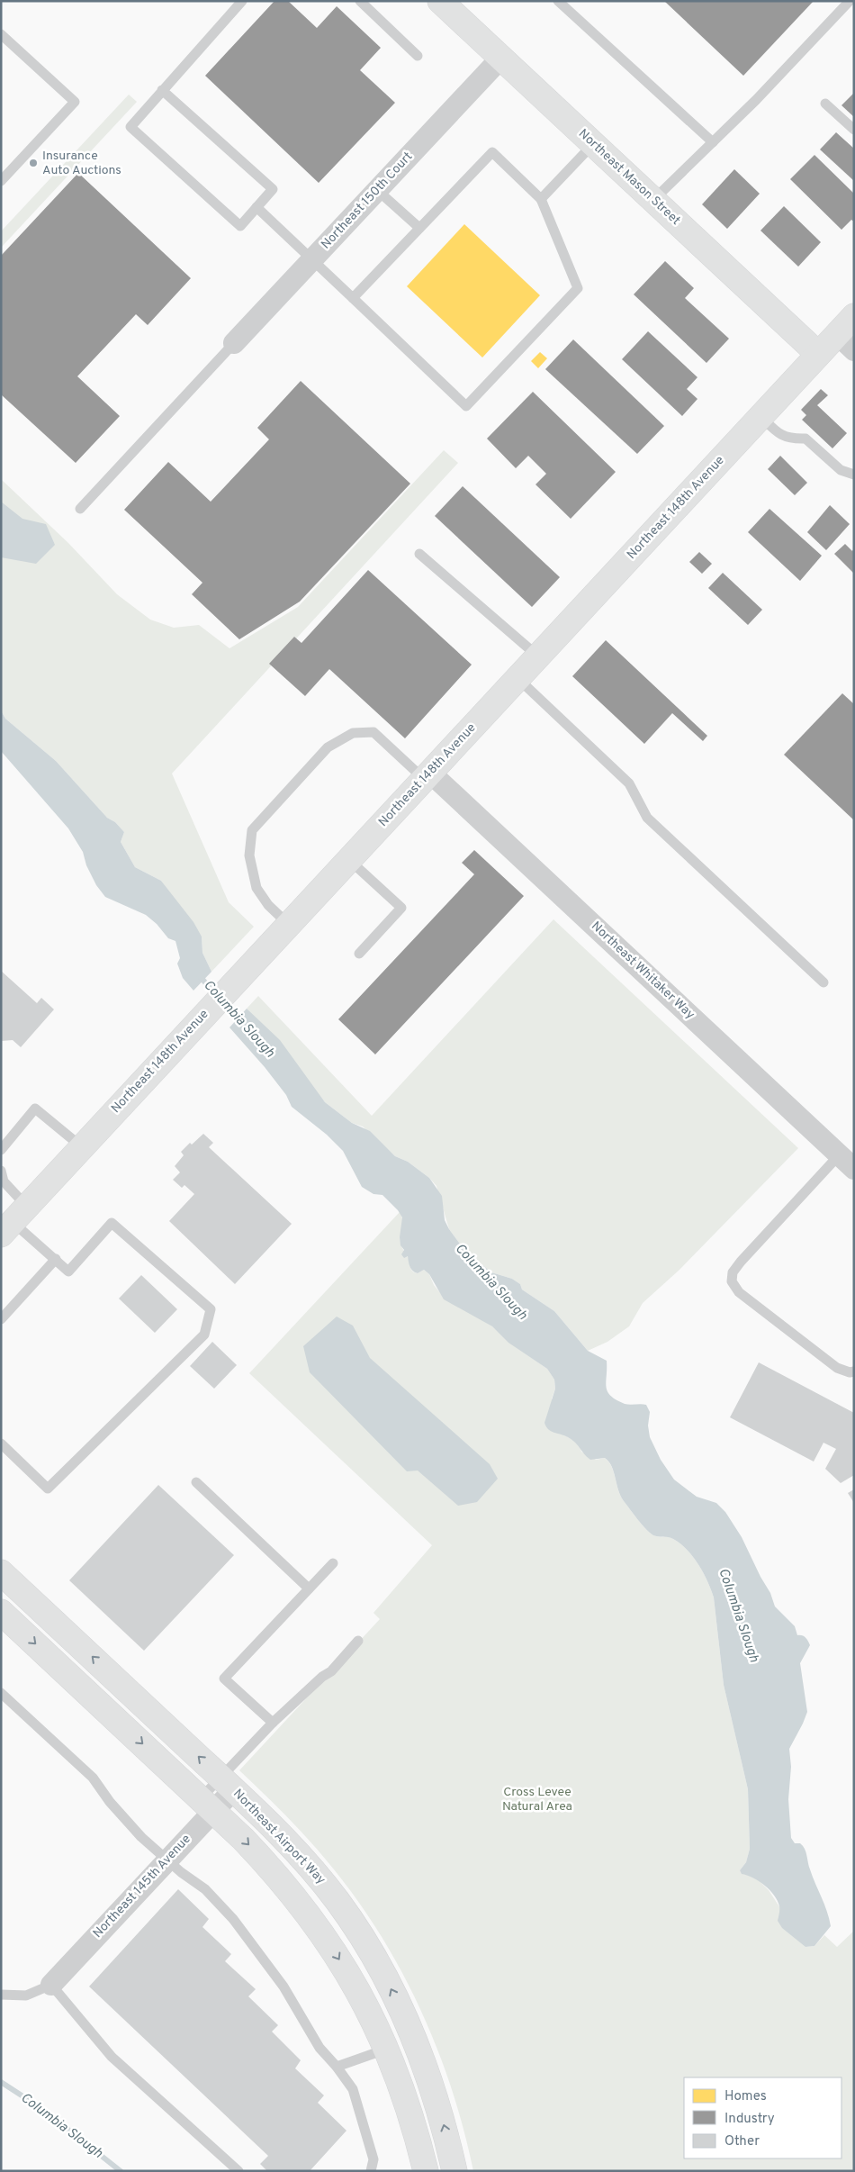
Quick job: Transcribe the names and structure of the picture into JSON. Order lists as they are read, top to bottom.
{
  "streets": {
    "street": [
      "Northeast Mason Street",
      "Northeast 150th Court",
      "Northeast 148th Avenue",
      "Northeast Whitaker Way",
      "Northeast Airport Way",
      "Northeast 145th Avenue"
    ]
  },
  "crossings": [
    ["Northeast Mason Street", "Northeast 150th Court"],
    ["Northeast Mason Street", "Northeast 148th Avenue"],
    ["Northeast 148th Avenue", "Northeast Whitaker Way"],
    ["Northeast Airport Way", "Northeast 145th Avenue"]
  ],
  "water": ["Columbia Slough"],
  "parks": ["Cross Levee Natural Area"],
  "places": ["Insurance Auto Auctions"],
  "legend": ["Homes", "Industry", "Other"]
}
